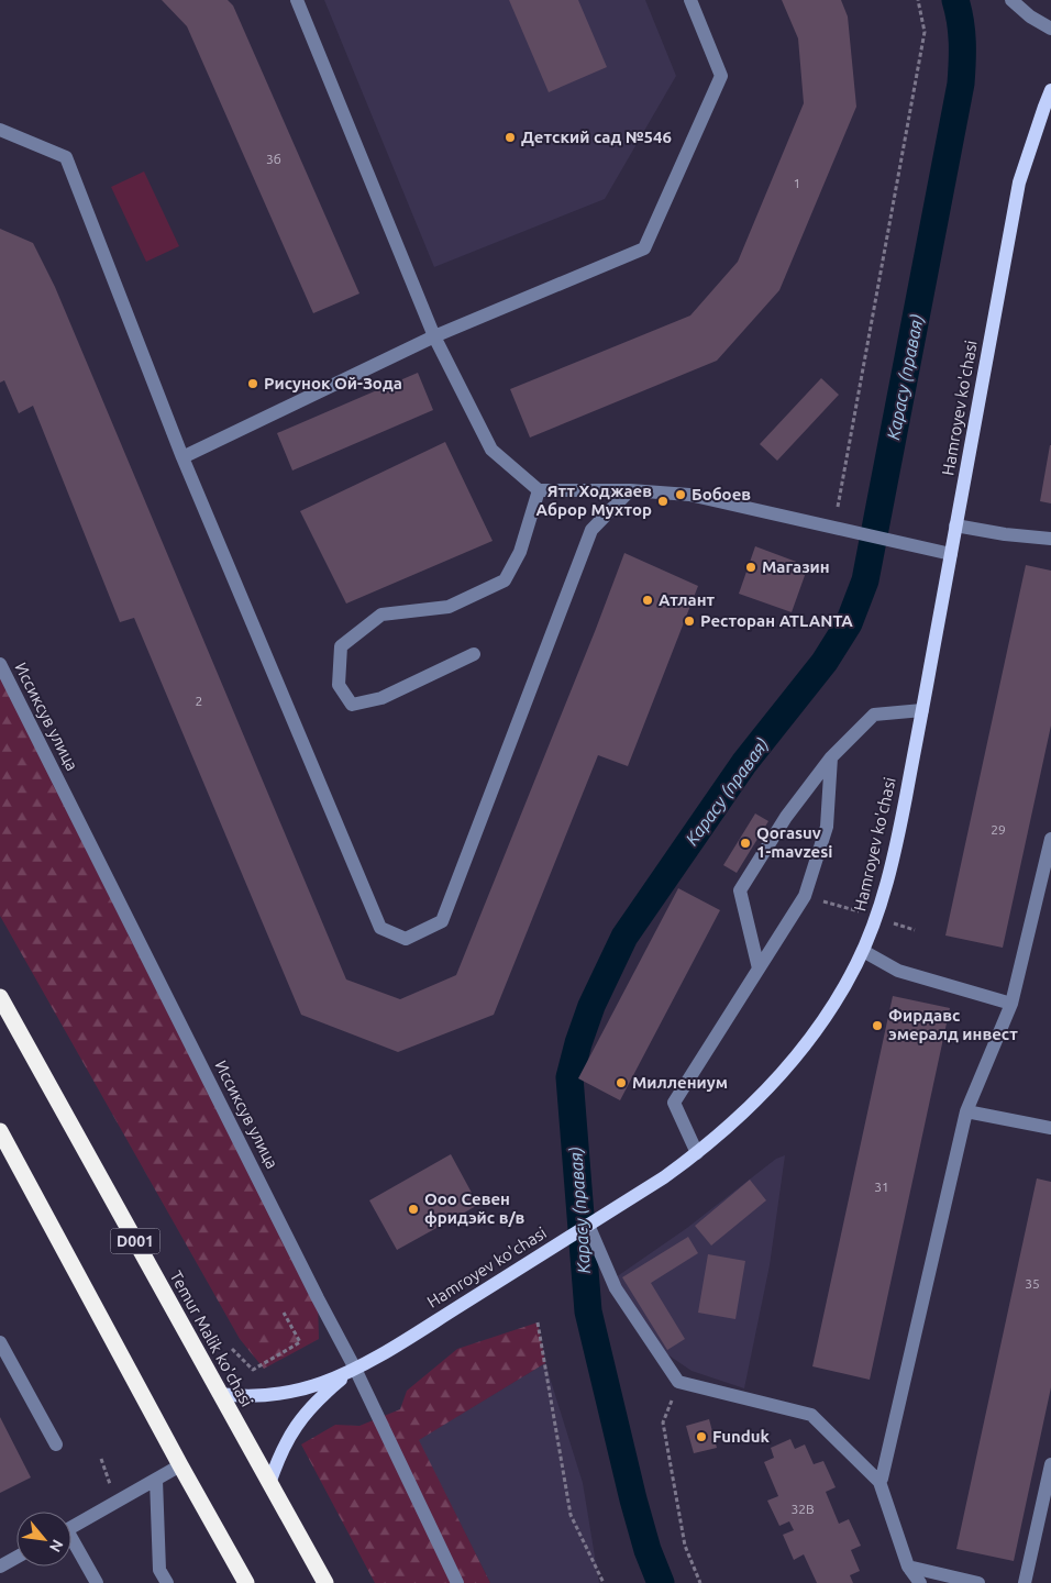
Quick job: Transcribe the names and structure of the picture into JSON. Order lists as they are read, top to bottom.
{
  "streets": {
    "highway": ["D001", "Temur Malik ko'chasi"],
    "main road": ["Hamroyev ko'chasi"],
    "street": ["Иссиксув улица"]
  },
  "crossings": [
    ["Hamroyev ko'chasi", "Иссиксув улица"],
    ["Hamroyev ko'chasi", "Temur Malik ko'chasi"]
  ],
  "water": ["Карасу (правая)"],
  "places": [
    "Детский сад №546",
    "Рисунок Ой-Зода",
    "Бобоев",
    "Ятт Ходжаев Аброр Мухтор",
    "Магазин",
    "Атлант",
    "Ресторан ATLANTA",
    "Qorasuv 1-mavzesi",
    "Фирдавс эмералд инвест",
    "Миллениум",
    "Ооо Севен фридэйс в/в",
    "Funduk"
  ],
  "house_numbers": [
    "3б",
    "1",
    "2",
    "29",
    "31",
    "35",
    "32В"
  ],
  "north": "bottom right"
}
